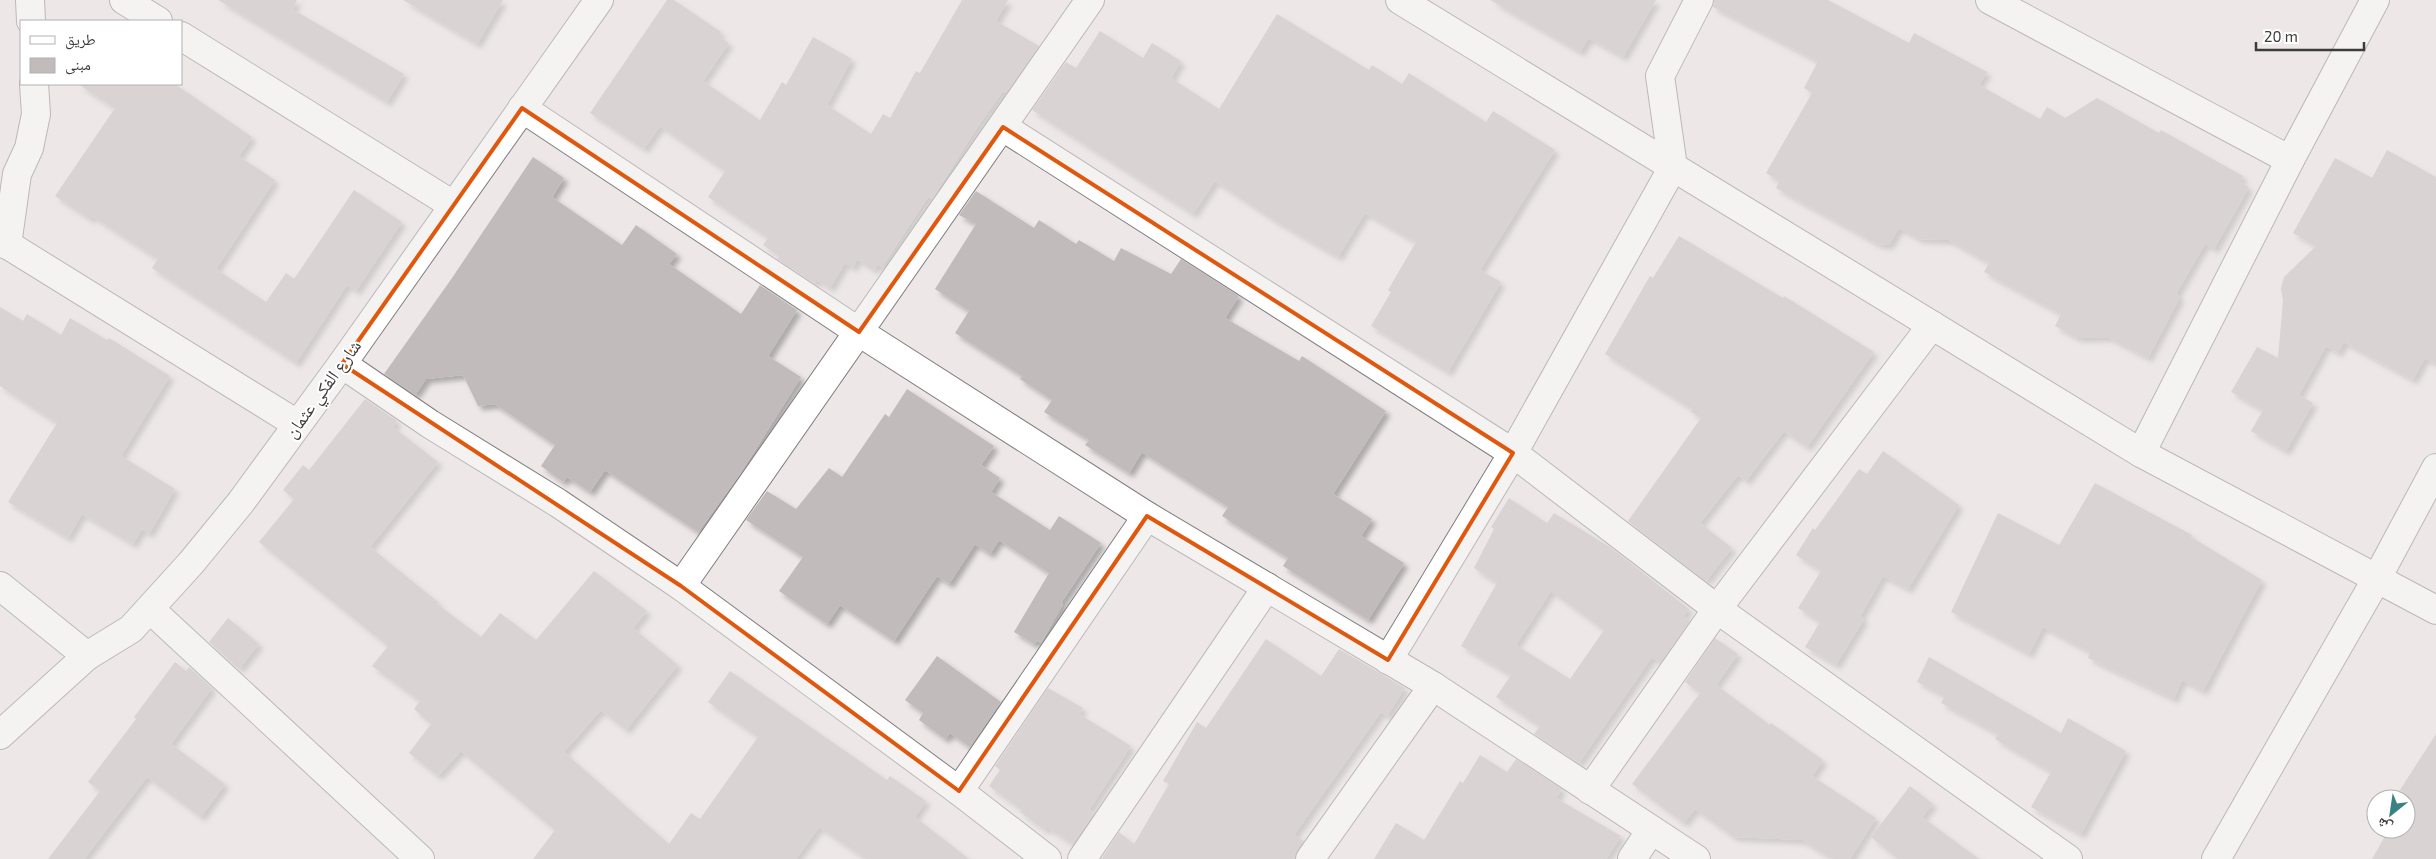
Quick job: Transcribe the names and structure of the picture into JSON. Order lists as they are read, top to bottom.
{
  "streets": {
    "street": ["شارع الفكي عثمان"]
  },
  "legend": ["طريق", "مبنى"],
  "scale_bar": "20 m",
  "north": "bottom left"
}
